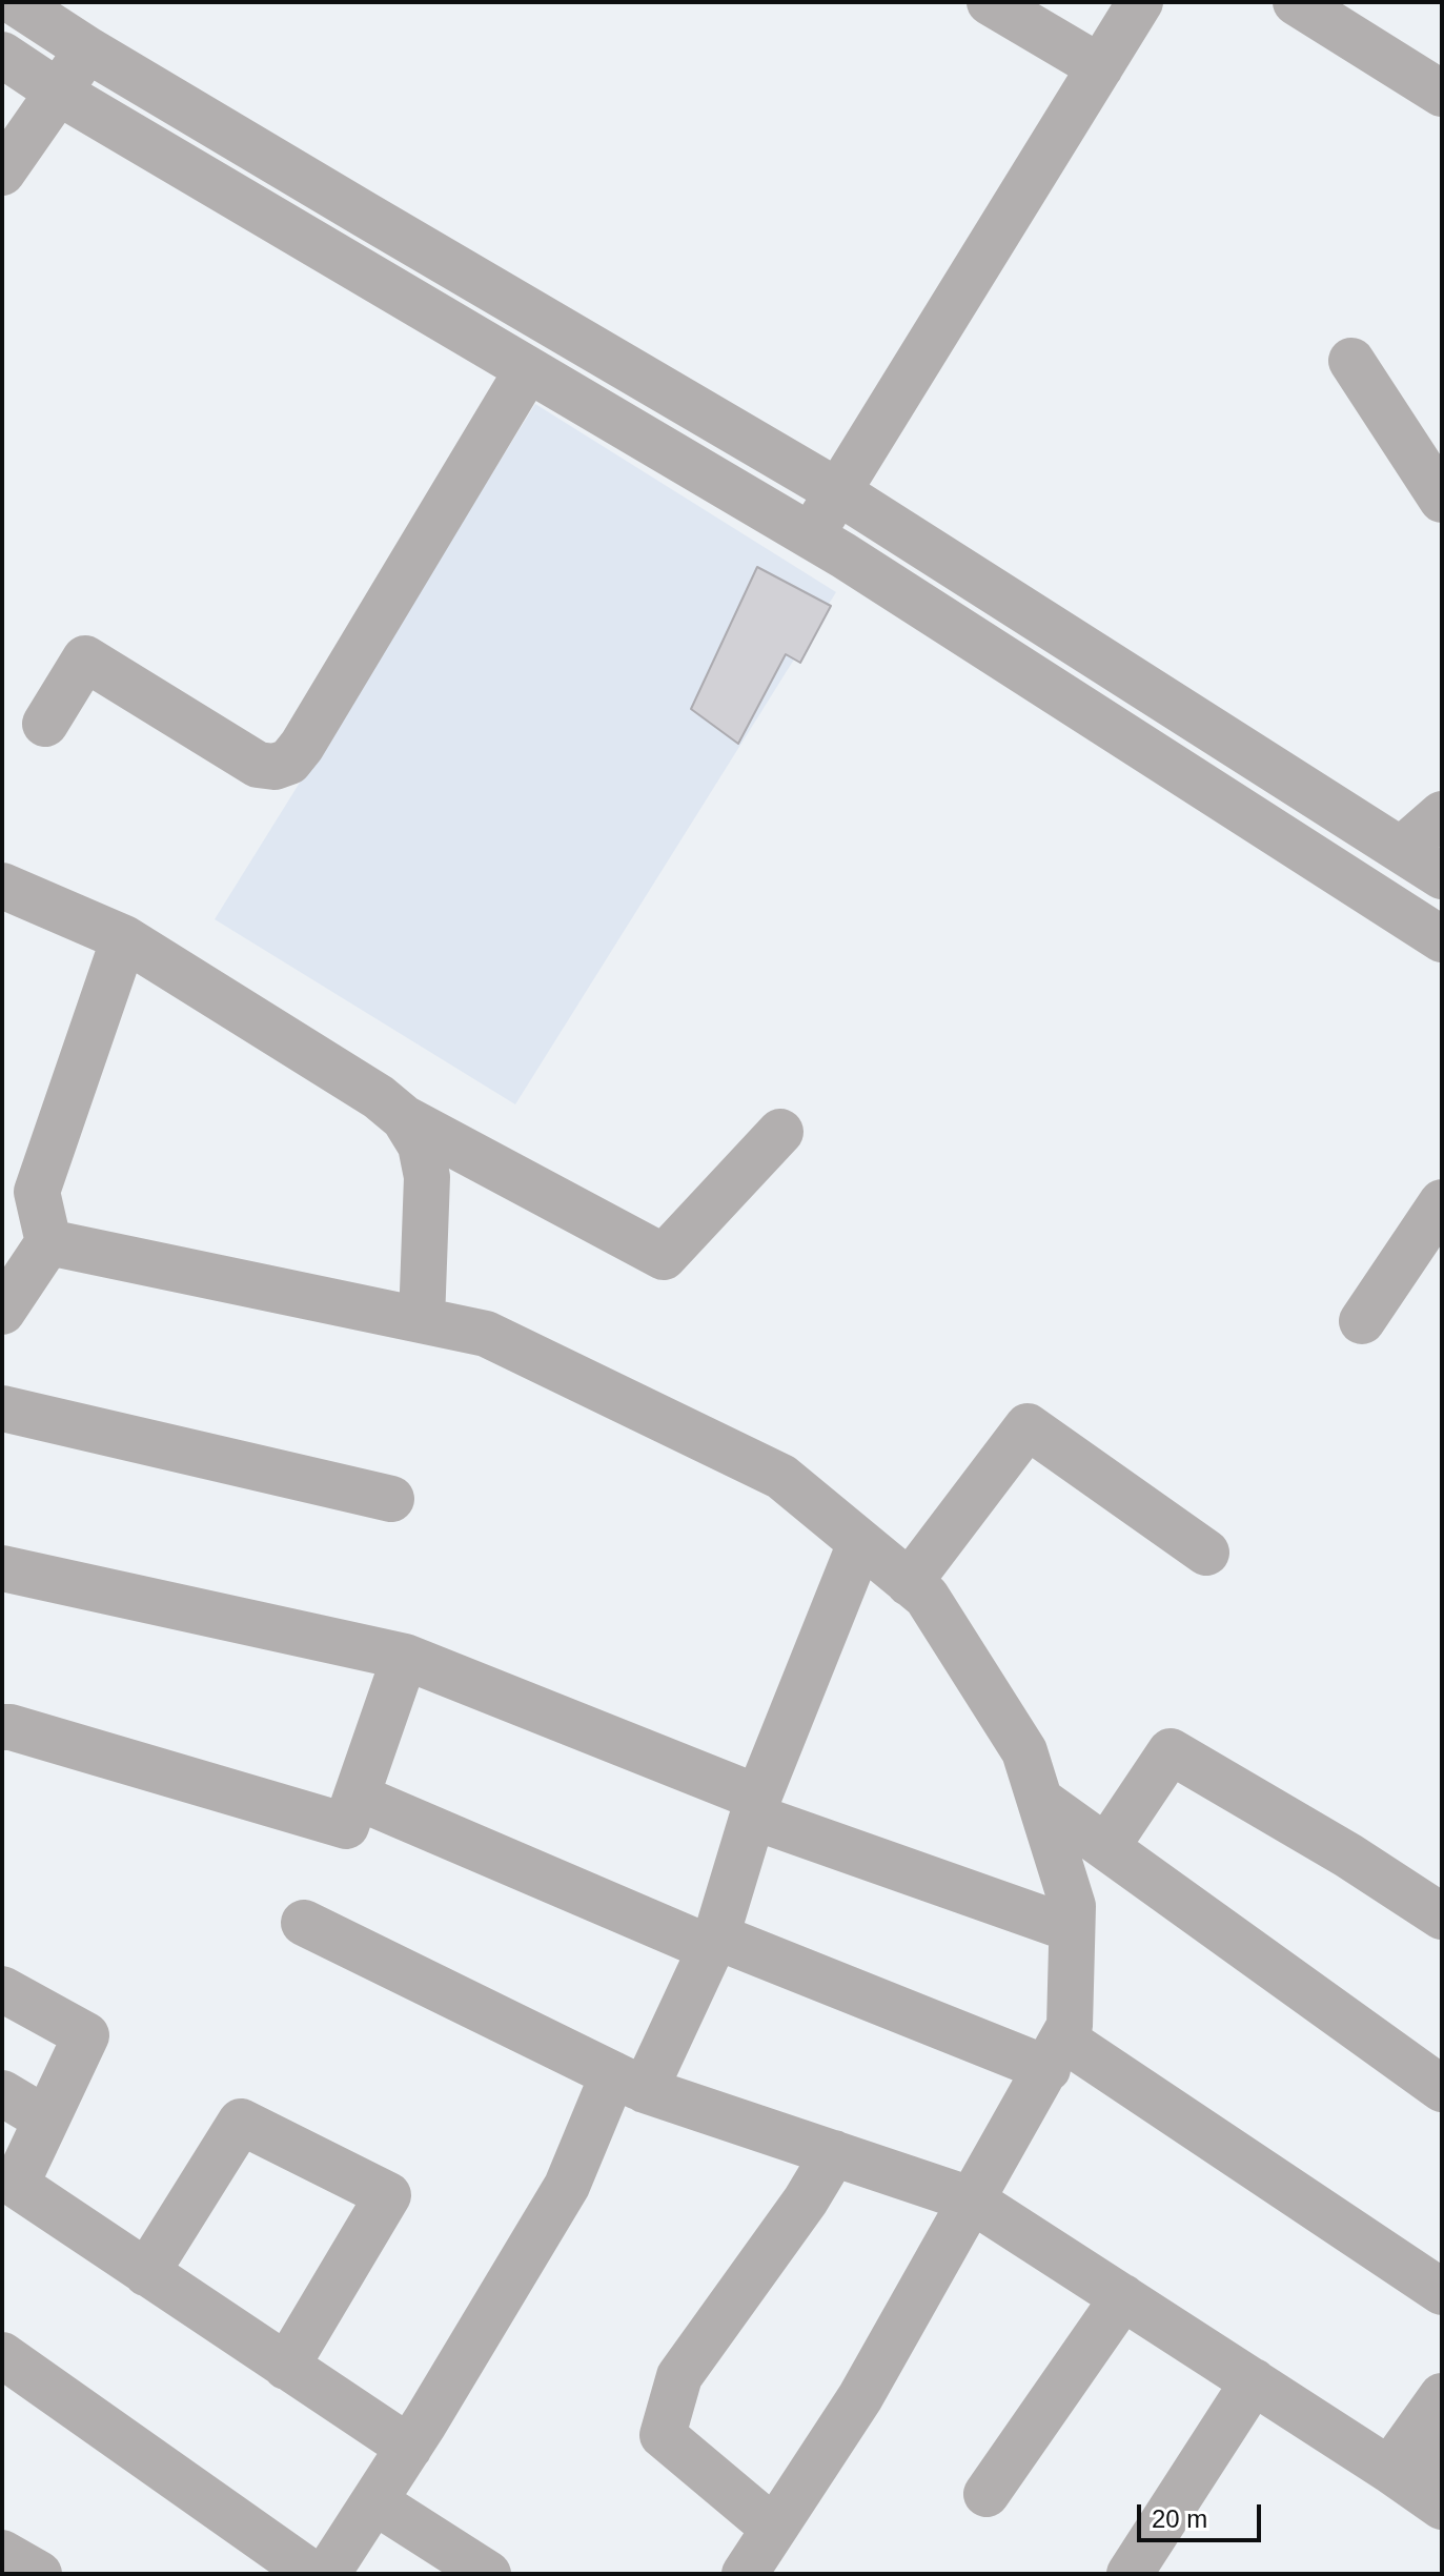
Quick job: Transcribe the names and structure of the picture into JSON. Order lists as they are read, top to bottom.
{
  "scale_bar": "20 m"
}
